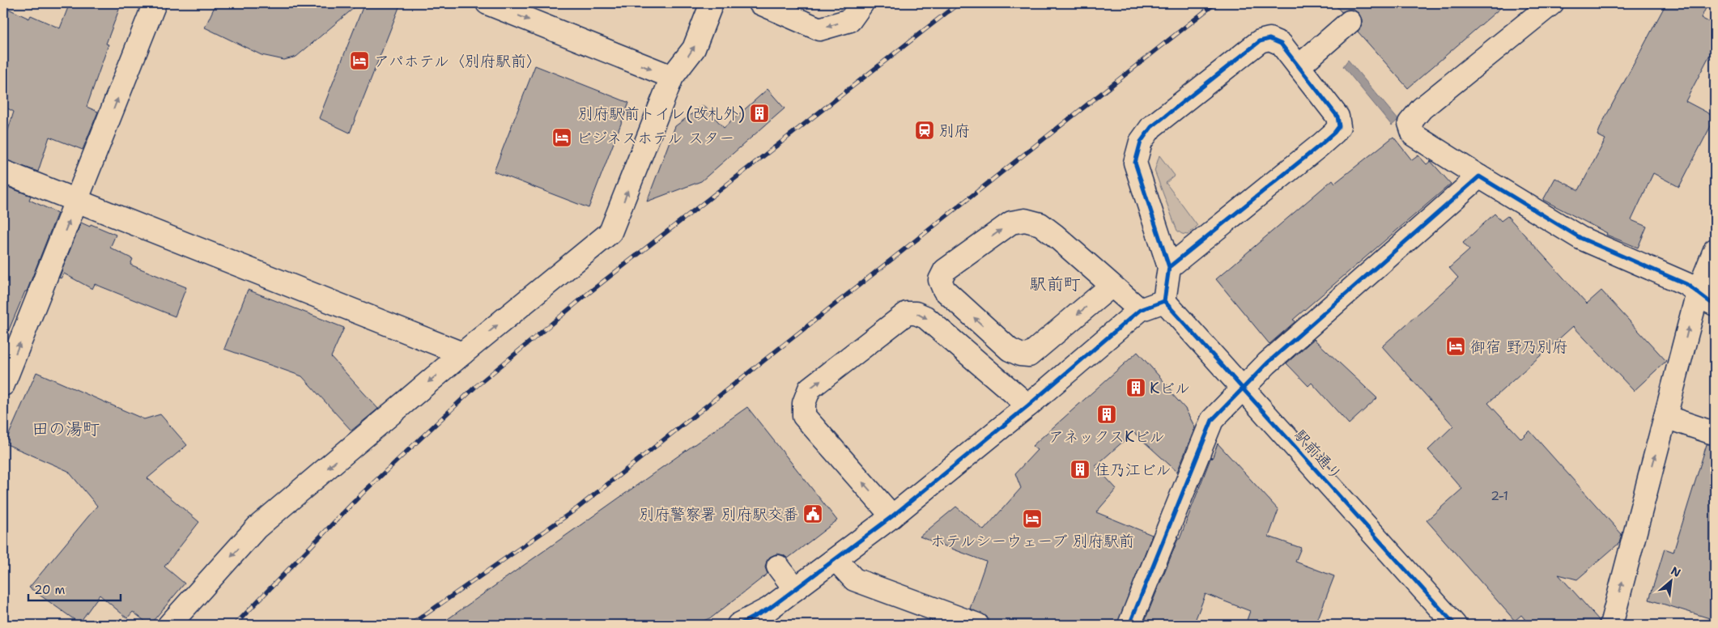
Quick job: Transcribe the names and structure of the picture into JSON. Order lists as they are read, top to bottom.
{
  "streets": {
    "street": ["駅前通り"]
  },
  "districts": ["駅前町", "田の湯町"],
  "places": {
    "hotel": [
      "アパホテル〈別府駅前〉",
      "ビジネスホテル スター",
      "御宿 野乃別府",
      "ホテルシーウェーブ 別府駅前"
    ],
    "building": [
      "別府駅前トイレ(改札外)",
      "Kビル",
      "アネックスKビル",
      "住乃江ビル"
    ],
    "station": ["別府"],
    "public building": ["別府警察署 別府駅交番"]
  },
  "house_numbers": ["2-1"],
  "scale_bar": "20 m",
  "north": "top right"
}
